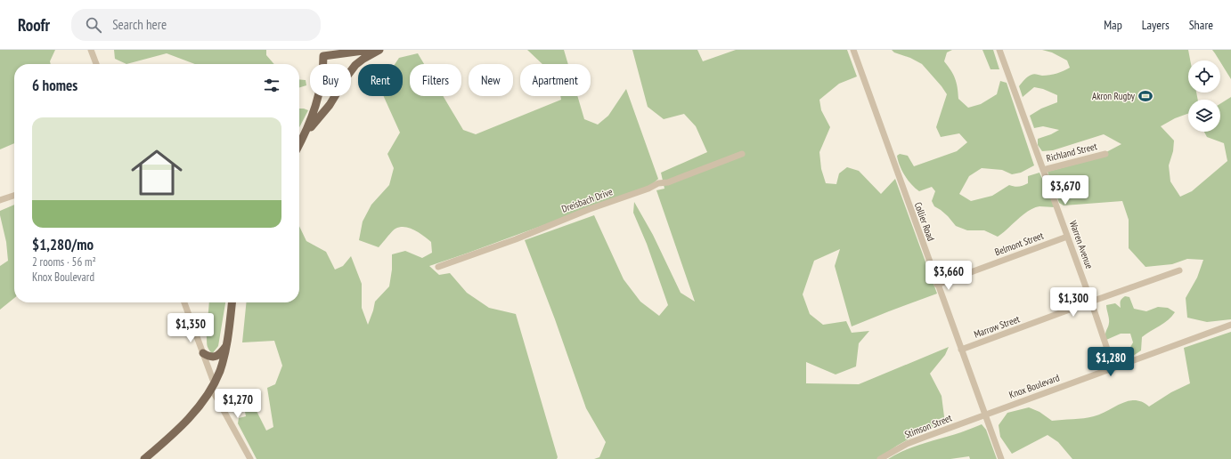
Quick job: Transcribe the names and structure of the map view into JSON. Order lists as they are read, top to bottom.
{
  "streets": {
    "street": [
      "Richland Street",
      "Dreisbach Drive",
      "Collier Road",
      "Belmont Street",
      "Warren Avenue",
      "Marrow Street",
      "Knox Boulevard",
      "Stimson Street"
    ]
  },
  "crossings": [
    ["Richland Street", "Warren Avenue"],
    ["Collier Road", "Belmont Street"],
    ["Collier Road", "Marrow Street"],
    ["Collier Road", "Knox Boulevard"],
    ["Collier Road", "Stimson Street"],
    ["Belmont Street", "Warren Avenue"],
    ["Warren Avenue", "Marrow Street"],
    ["Warren Avenue", "Knox Boulevard"],
    ["Knox Boulevard", "Stimson Street"]
  ],
  "places": {
    "sports": ["Akron Rugby"]
  },
  "page": {
    "header": "Roofr",
    "search": "Search here",
    "nav": ["Map", "Layers", "Share"],
    "chip": [
      "Buy",
      "Rent",
      "Filters",
      "New",
      "Apartment"
    ],
    "heading": "6 homes",
    "list": [
      {
        "name": "$1,280/mo",
        "note": "2 rooms · 56 m² · Knox Boulevard"
      }
    ],
    "price": [
      "$3,670",
      "$3,660",
      "$1,300",
      "$1,350",
      "$1,280",
      "$1,270"
    ]
  }
}
